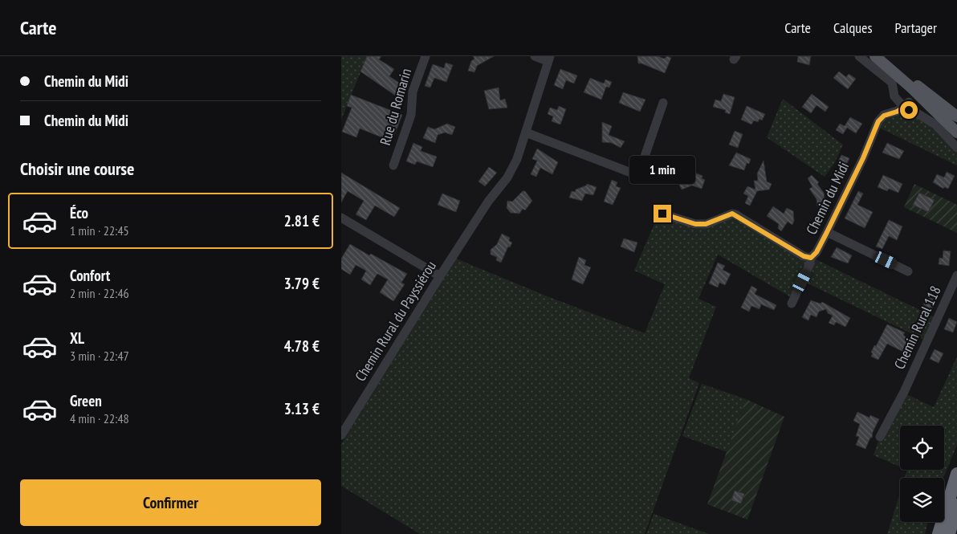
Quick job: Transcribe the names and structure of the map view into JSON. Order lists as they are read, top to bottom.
{
  "streets": {
    "street": [
      "Rue du Romarin",
      "Chemin du Midi",
      "Chemin Rural du Payssiérou",
      "Chemin Rural 118"
    ]
  },
  "page": {
    "header": "Carte",
    "nav": ["Carte", "Calques", "Partager"],
    "banner": ["Chemin du Midi", "Chemin du Midi"],
    "heading": "Choisir une course",
    "bubble": "1 min",
    "list": [
      {
        "name": "Éco",
        "note": "1 min · 22:45",
        "value": "2.81 €"
      },
      {
        "name": "Confort",
        "note": "2 min · 22:46",
        "value": "3.79 €"
      },
      {
        "name": "XL",
        "note": "3 min · 22:47",
        "value": "4.78 €"
      },
      {
        "name": "Green",
        "note": "4 min · 22:48",
        "value": "3.13 €"
      }
    ],
    "buttons": "Confirmer"
  }
}
